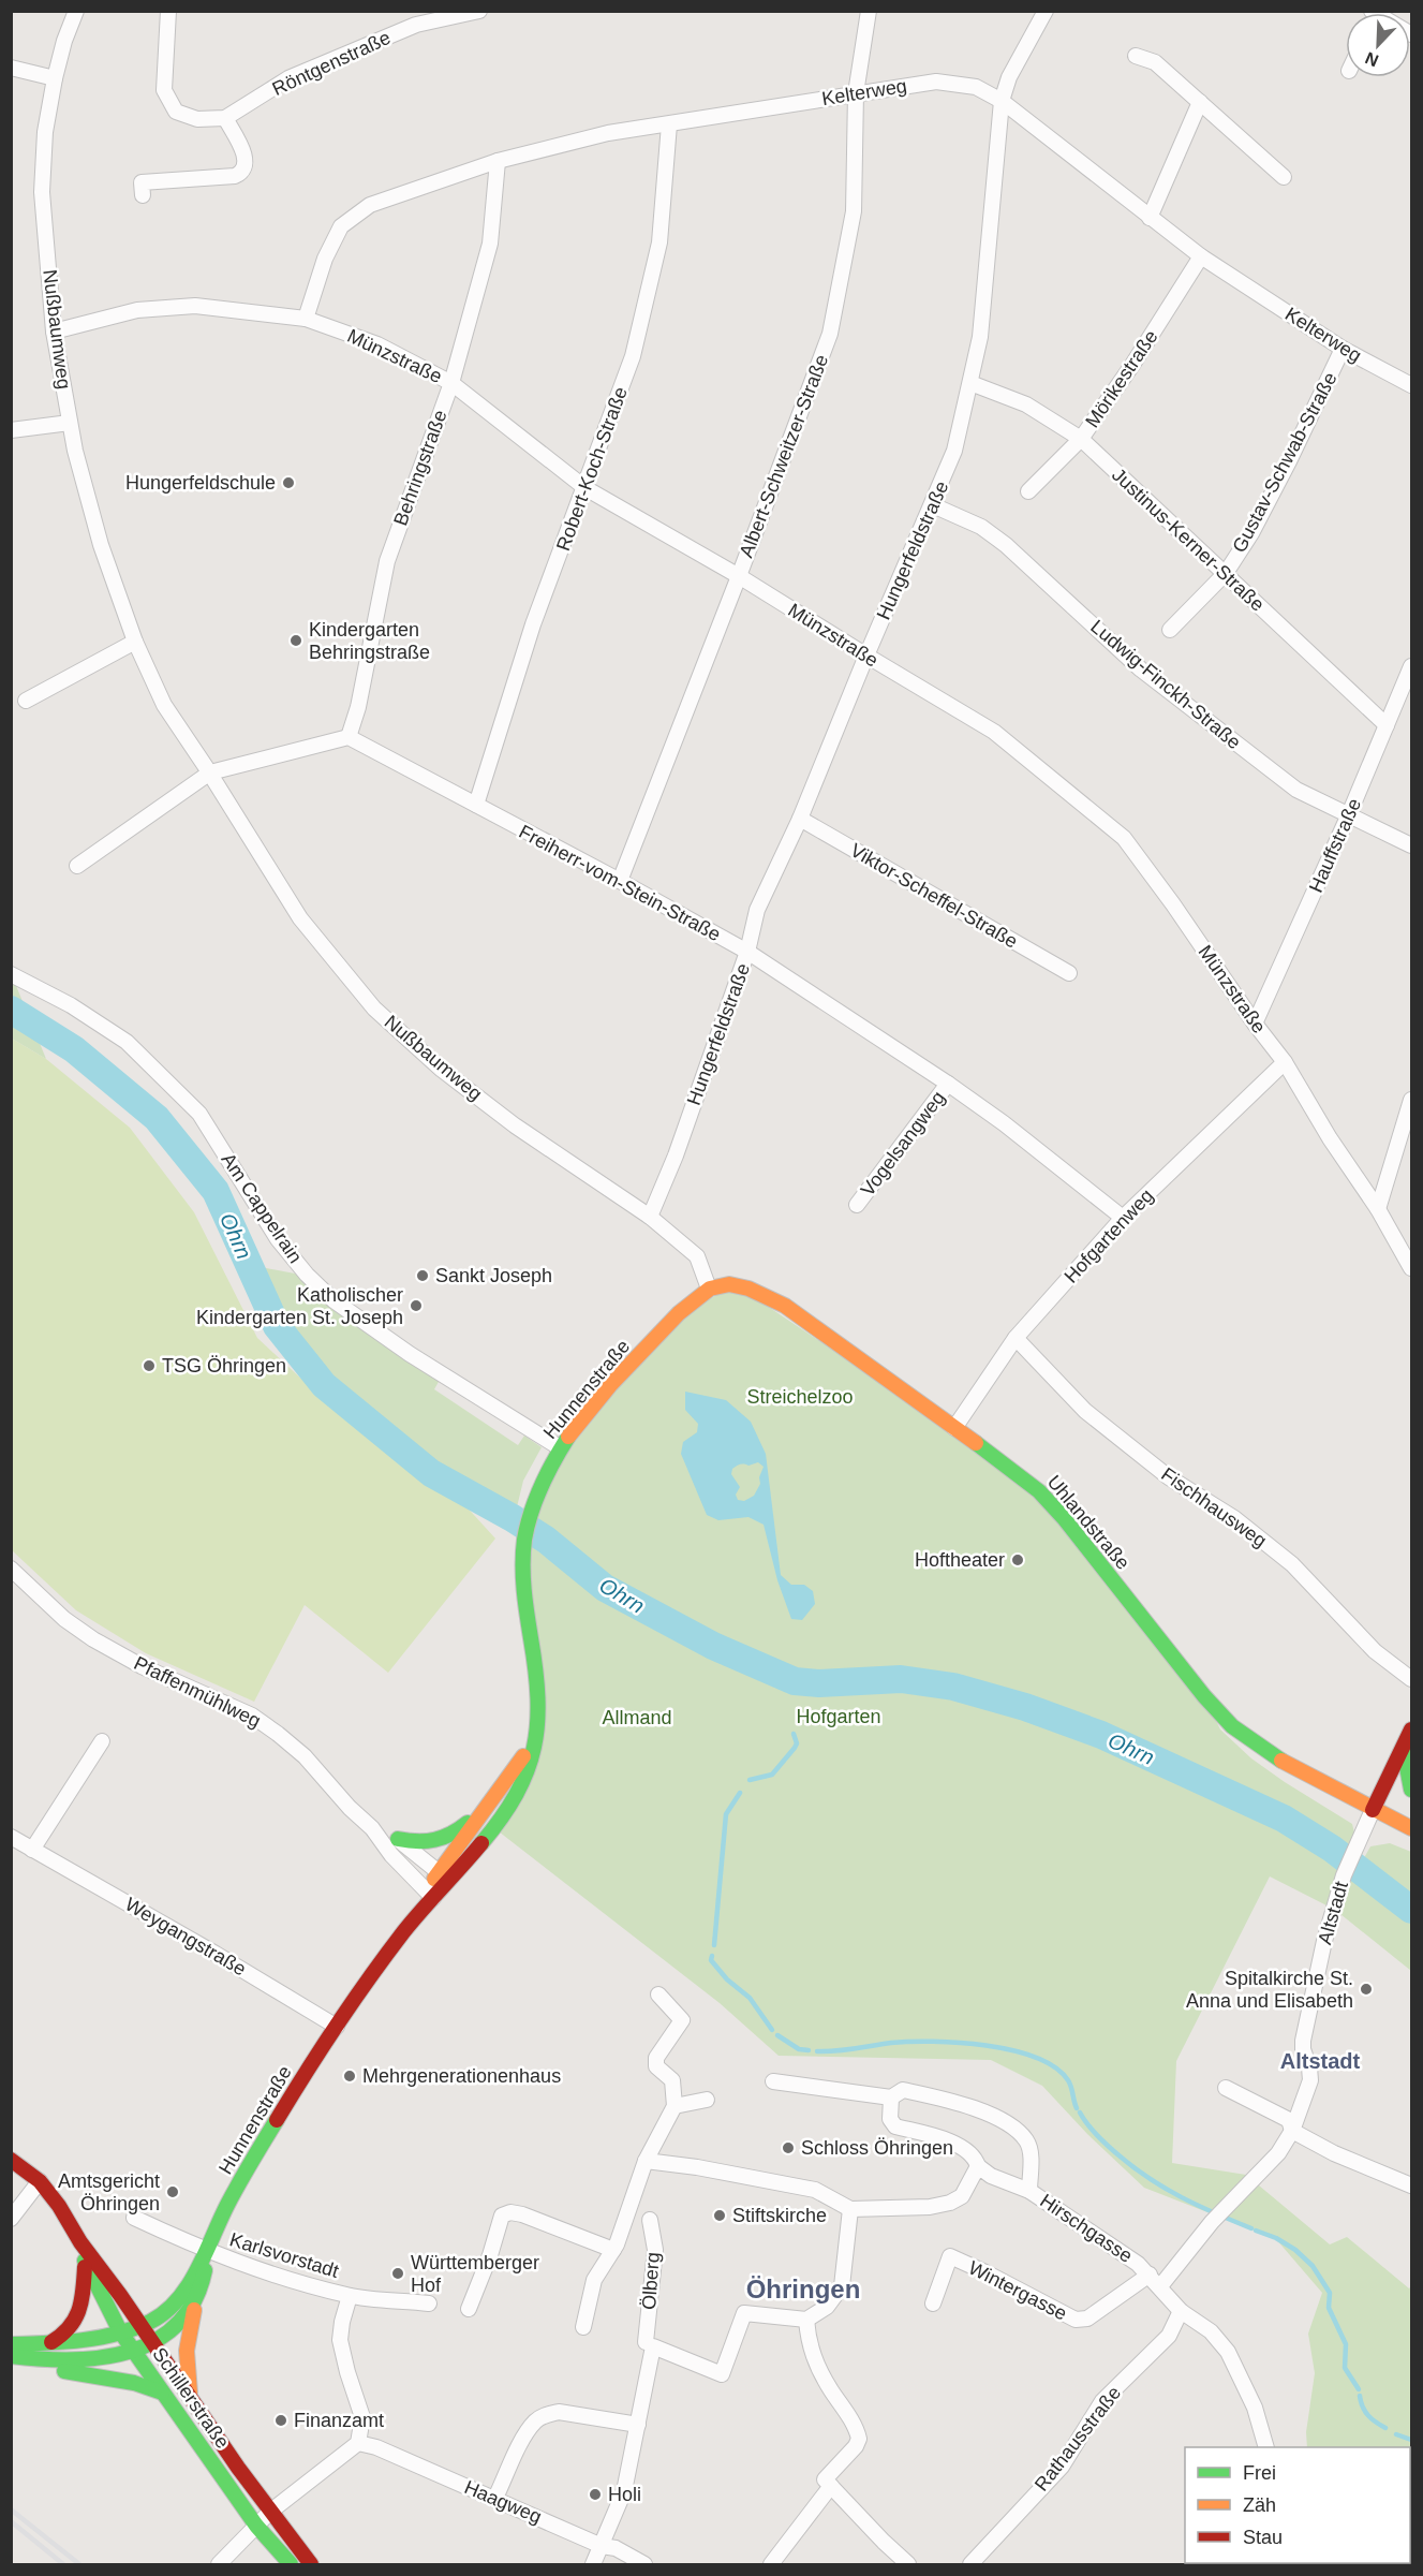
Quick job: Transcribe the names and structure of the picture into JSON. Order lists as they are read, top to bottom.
{
  "streets": {
    "main road": ["Hunnenstraße", "Uhlandstraße", "Schillerstraße"],
    "street": [
      "Röntgenstraße",
      "Kelterweg",
      "Nußbaumweg",
      "Münzstraße",
      "Mörikestraße",
      "Albert-Schweitzer-Straße",
      "Gustav-Schwab-Straße",
      "Behringstraße",
      "Robert-Koch-Straße",
      "Justinus-Kerner-Straße",
      "Hungerfeldstraße",
      "Ludwig-Finckh-Straße",
      "Hauffstraße",
      "Freiherr-vom-Stein-Straße",
      "Viktor-Scheffel-Straße",
      "Vogelsangweg",
      "Am Cappelrain",
      "Hofgartenweg",
      "Fischhausweg",
      "Pfaffenmühlweg",
      "Altstadt",
      "Weygangstraße",
      "Hirschgasse",
      "Karlsvorstadt",
      "Ölberg",
      "Wintergasse",
      "Rathausstraße",
      "Haagweg"
    ]
  },
  "crossings": [
    ["Kelterweg", "Münzstraße"],
    ["Kelterweg", "Mörikestraße"],
    ["Kelterweg", "Albert-Schweitzer-Straße"],
    ["Kelterweg", "Gustav-Schwab-Straße"],
    ["Kelterweg", "Behringstraße"],
    ["Kelterweg", "Robert-Koch-Straße"],
    ["Kelterweg", "Hungerfeldstraße"],
    ["Nußbaumweg", "Münzstraße"],
    ["Nußbaumweg", "Hungerfeldstraße"],
    ["Nußbaumweg", "Hunnenstraße"],
    ["Nußbaumweg", "Uhlandstraße"],
    ["Münzstraße", "Albert-Schweitzer-Straße"],
    ["Münzstraße", "Behringstraße"],
    ["Münzstraße", "Robert-Koch-Straße"],
    ["Münzstraße", "Hungerfeldstraße"],
    ["Münzstraße", "Hauffstraße"],
    ["Münzstraße", "Hofgartenweg"],
    ["Mörikestraße", "Justinus-Kerner-Straße"],
    ["Albert-Schweitzer-Straße", "Freiherr-vom-Stein-Straße"],
    ["Gustav-Schwab-Straße", "Justinus-Kerner-Straße"],
    ["Behringstraße", "Freiherr-vom-Stein-Straße"],
    ["Robert-Koch-Straße", "Freiherr-vom-Stein-Straße"],
    ["Justinus-Kerner-Straße", "Hungerfeldstraße"],
    ["Justinus-Kerner-Straße", "Hauffstraße"],
    ["Hungerfeldstraße", "Ludwig-Finckh-Straße"],
    ["Hungerfeldstraße", "Freiherr-vom-Stein-Straße"],
    ["Hungerfeldstraße", "Viktor-Scheffel-Straße"],
    ["Ludwig-Finckh-Straße", "Hauffstraße"],
    ["Freiherr-vom-Stein-Straße", "Vogelsangweg"],
    ["Freiherr-vom-Stein-Straße", "Hofgartenweg"],
    ["Am Cappelrain", "Hunnenstraße"],
    ["Hofgartenweg", "Fischhausweg"],
    ["Hofgartenweg", "Uhlandstraße"],
    ["Hunnenstraße", "Uhlandstraße"],
    ["Hunnenstraße", "Pfaffenmühlweg"],
    ["Hunnenstraße", "Weygangstraße"],
    ["Hunnenstraße", "Karlsvorstadt"],
    ["Hunnenstraße", "Schillerstraße"],
    ["Uhlandstraße", "Altstadt"],
    ["Altstadt", "Hirschgasse"],
    ["Hirschgasse", "Wintergasse"],
    ["Hirschgasse", "Rathausstraße"],
    ["Ölberg", "Haagweg"]
  ],
  "districts": ["Altstadt", "Öhringen"],
  "water": ["Ohrn"],
  "parks": ["Streichelzoo", "Hofgarten", "Allmand"],
  "places": [
    "Hungerfeldschule",
    "Kindergarten Behringstraße",
    "Sankt Joseph",
    "Katholischer Kindergarten St. Joseph",
    "TSG Öhringen",
    "Hoftheater",
    "Spitalkirche St. Anna und Elisabeth",
    "Mehrgenerationenhaus",
    "Schloss Öhringen",
    "Amtsgericht Öhringen",
    "Stiftskirche",
    "Württemberger Hof",
    "Finanzamt",
    "Holi"
  ],
  "legend": ["Frei", "Zäh", "Stau"],
  "north": "bottom left"
}
